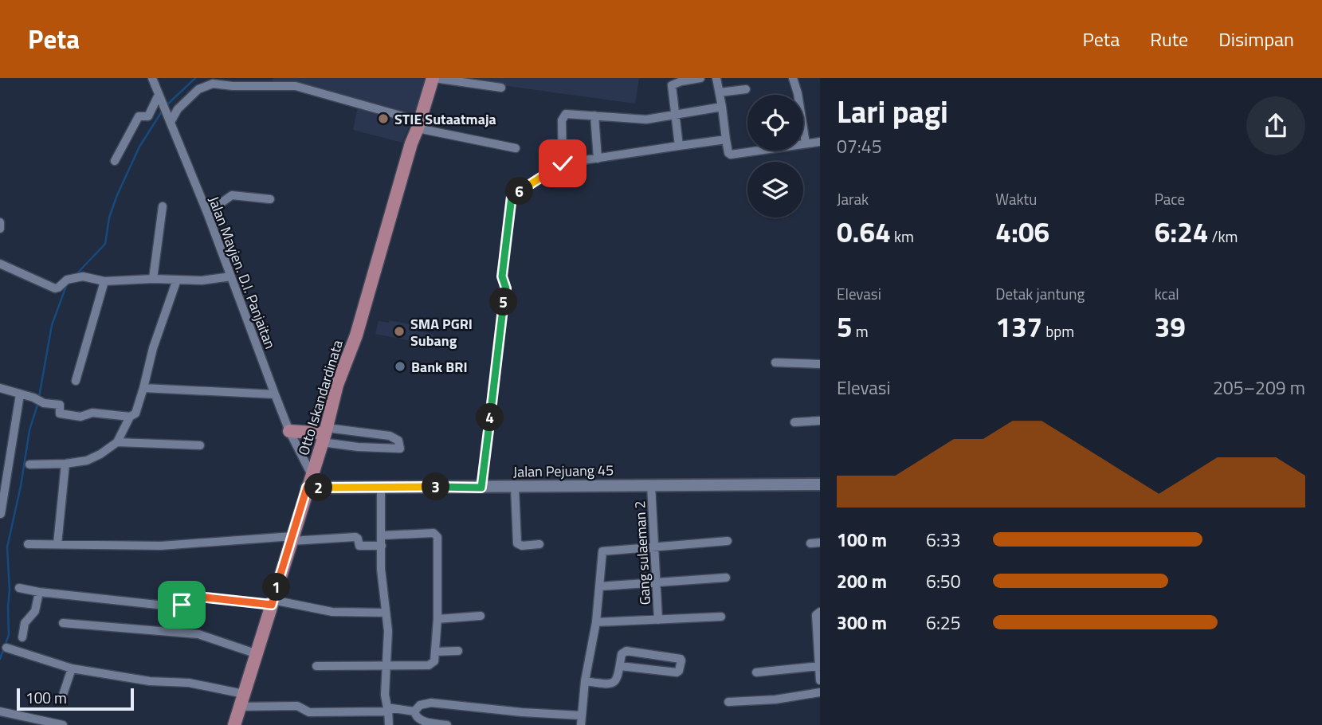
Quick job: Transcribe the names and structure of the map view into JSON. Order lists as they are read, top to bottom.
{
  "streets": {
    "main road": ["Otto Iskandardinata"],
    "street": ["Jalan Mayjen. D.I. Panjaitan", "Jalan Pejuang 45", "Gang sulaeman 2"]
  },
  "crossings": [
    ["Jalan Mayjen. D.I. Panjaitan", "Otto Iskandardinata"],
    ["Jalan Mayjen. D.I. Panjaitan", "Jalan Pejuang 45"],
    ["Otto Iskandardinata", "Jalan Pejuang 45"],
    ["Jalan Pejuang 45", "Gang sulaeman 2"]
  ],
  "places": ["STIE Sutaatmaja", "SMA PGRI Subang", "Bank BRI"],
  "scale_bar": "100 m",
  "page": {
    "header": "Peta",
    "nav": ["Peta", "Rute", "Disimpan"],
    "heading": ["Lari pagi", "07:45"],
    "stats": [
      ["Jarak", "0.64 km"],
      ["Waktu", "4:06"],
      ["Pace", "6:24 /km"],
      ["Elevasi", "5 m"],
      ["Detak jantung", "137 bpm"],
      ["kcal", "39"]
    ],
    "pins": [
      "6",
      "5",
      "4",
      "3",
      "2",
      "1"
    ],
    "chart": ["Elevasi", "205–209 m"],
    "list": [
      {
        "name": "100 m",
        "note": "6:33"
      },
      {
        "name": "200 m",
        "note": "6:50"
      },
      {
        "name": "300 m",
        "note": "6:25"
      }
    ],
    "scale": "100 m"
  }
}
